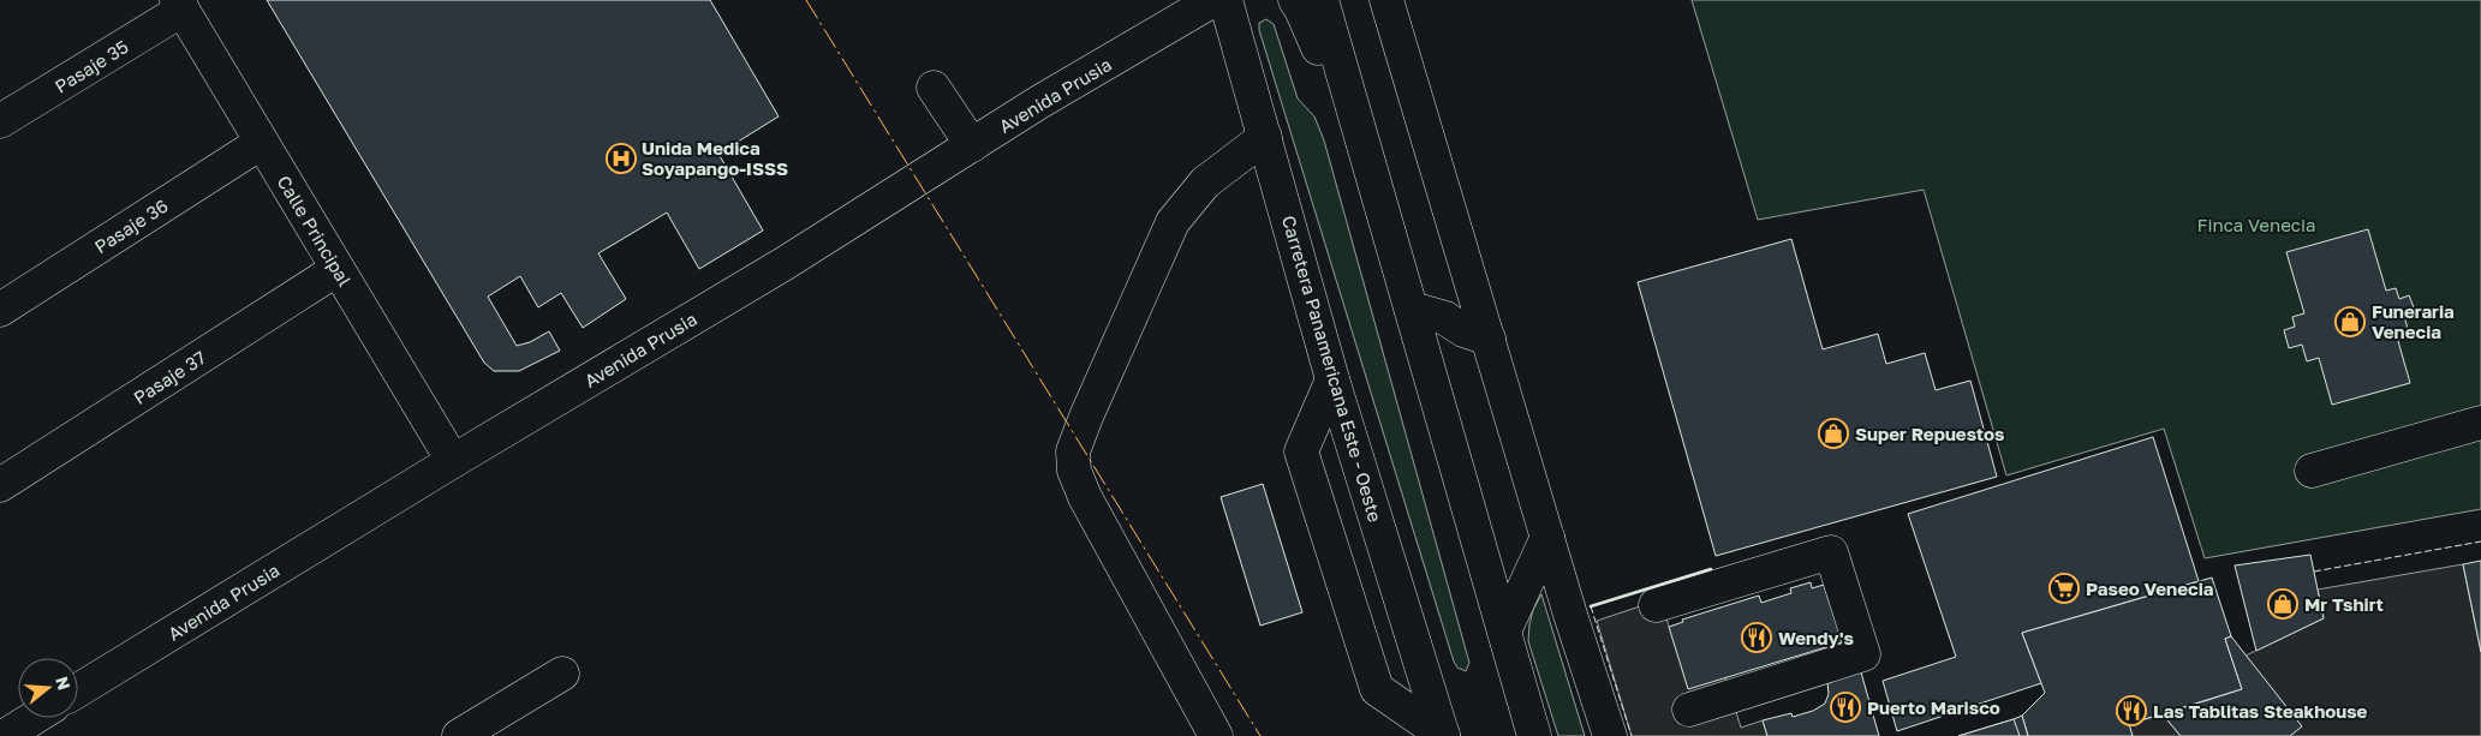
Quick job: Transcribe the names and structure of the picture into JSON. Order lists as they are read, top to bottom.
{
  "streets": {
    "main road": [
      "Pasaje 35",
      "Avenida Prusia",
      "Pasaje 36",
      "Calle Principal",
      "Carretera Panamericana Este - Oeste",
      "Pasaje 37"
    ]
  },
  "crossings": [
    ["Pasaje 35", "Calle Principal"],
    ["Avenida Prusia", "Calle Principal"],
    ["Pasaje 36", "Calle Principal"],
    ["Calle Principal", "Pasaje 37"]
  ],
  "parks": ["Finca Venecia"],
  "places": {
    "hospital": ["Unida Medica Soyapango-ISSS"],
    "shop": ["Funeraria Venecia", "Super Repuestos", "Mr Tshirt"],
    "supermarket": ["Paseo Venecia"],
    "restaurant": ["Wendy's", "Puerto Marisco", "Las Tablitas Steakhouse"]
  },
  "north": "right"
}
